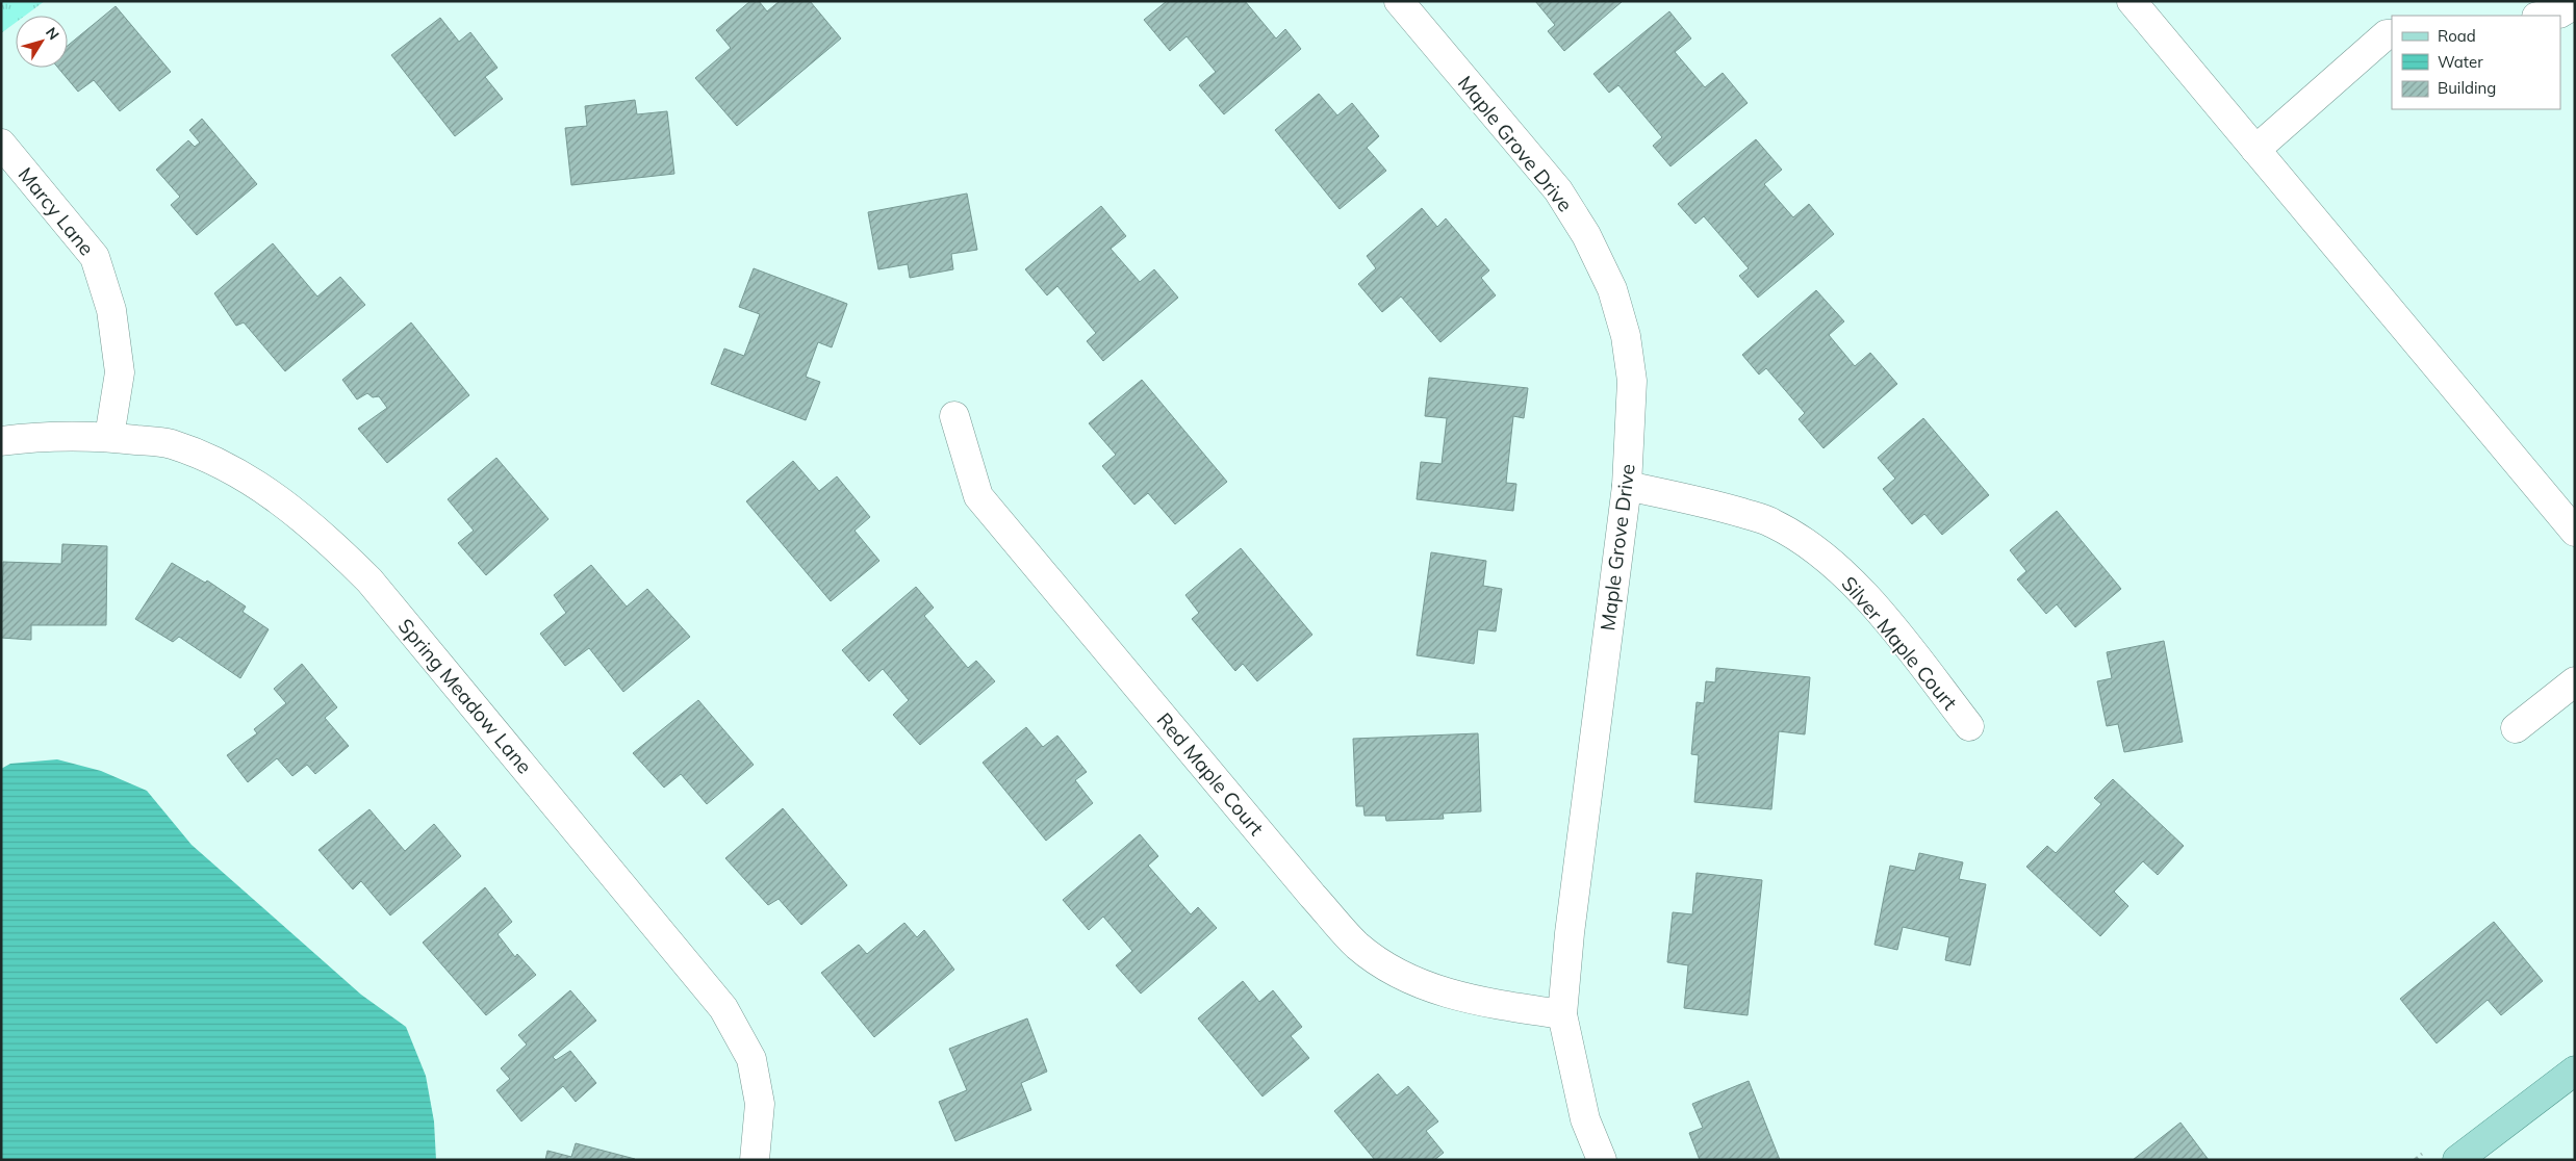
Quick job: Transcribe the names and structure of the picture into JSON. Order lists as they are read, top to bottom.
{
  "streets": {
    "street": [
      "Maple Grove Drive",
      "Marcy Lane",
      "Silver Maple Court",
      "Spring Meadow Lane",
      "Red Maple Court"
    ]
  },
  "crossings": [
    ["Maple Grove Drive", "Silver Maple Court"],
    ["Maple Grove Drive", "Red Maple Court"],
    ["Marcy Lane", "Spring Meadow Lane"]
  ],
  "legend": ["Road", "Water", "Building"],
  "north": "top right"
}
